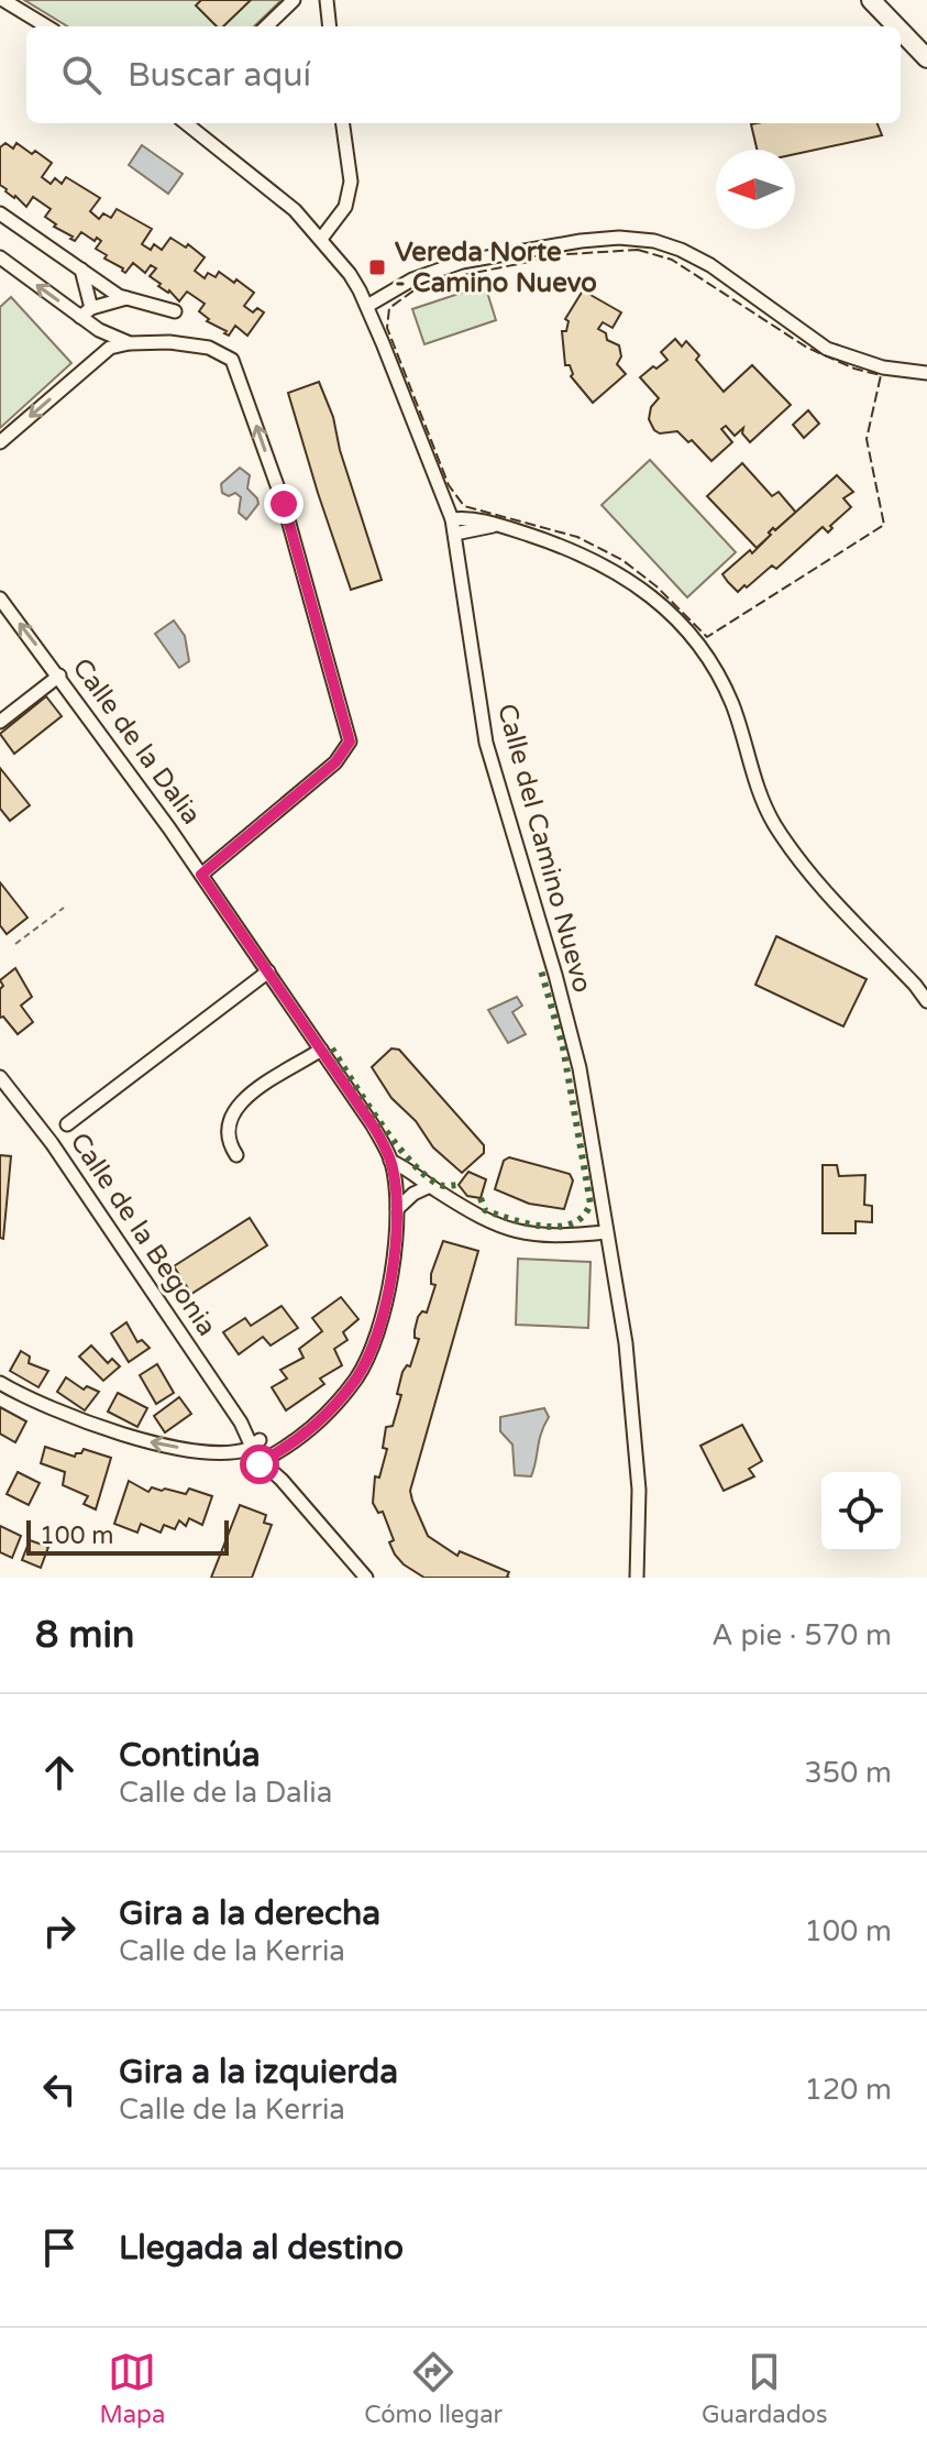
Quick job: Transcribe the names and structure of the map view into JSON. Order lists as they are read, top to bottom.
{
  "streets": {
    "street": ["Calle de la Dalia", "Calle del Camino Nuevo", "Calle de la Begonia"]
  },
  "places": {
    "transit": ["Vereda Norte - Camino Nuevo"]
  },
  "scale_bar": "100 m",
  "north": "left",
  "page": {
    "search": "Buscar aquí",
    "scale": "100 m",
    "heading": ["8 min", "A pie · 570 m"],
    "list": [
      ["Continúa", "Calle de la Dalia", "350 m"],
      ["Gira a la derecha", "Calle de la Kerria", "100 m"],
      ["Gira a la izquierda", "Calle de la Kerria", "120 m"],
      "Llegada al destino"
    ],
    "nav": ["Mapa", "Cómo llegar", "Guardados"]
  }
}
